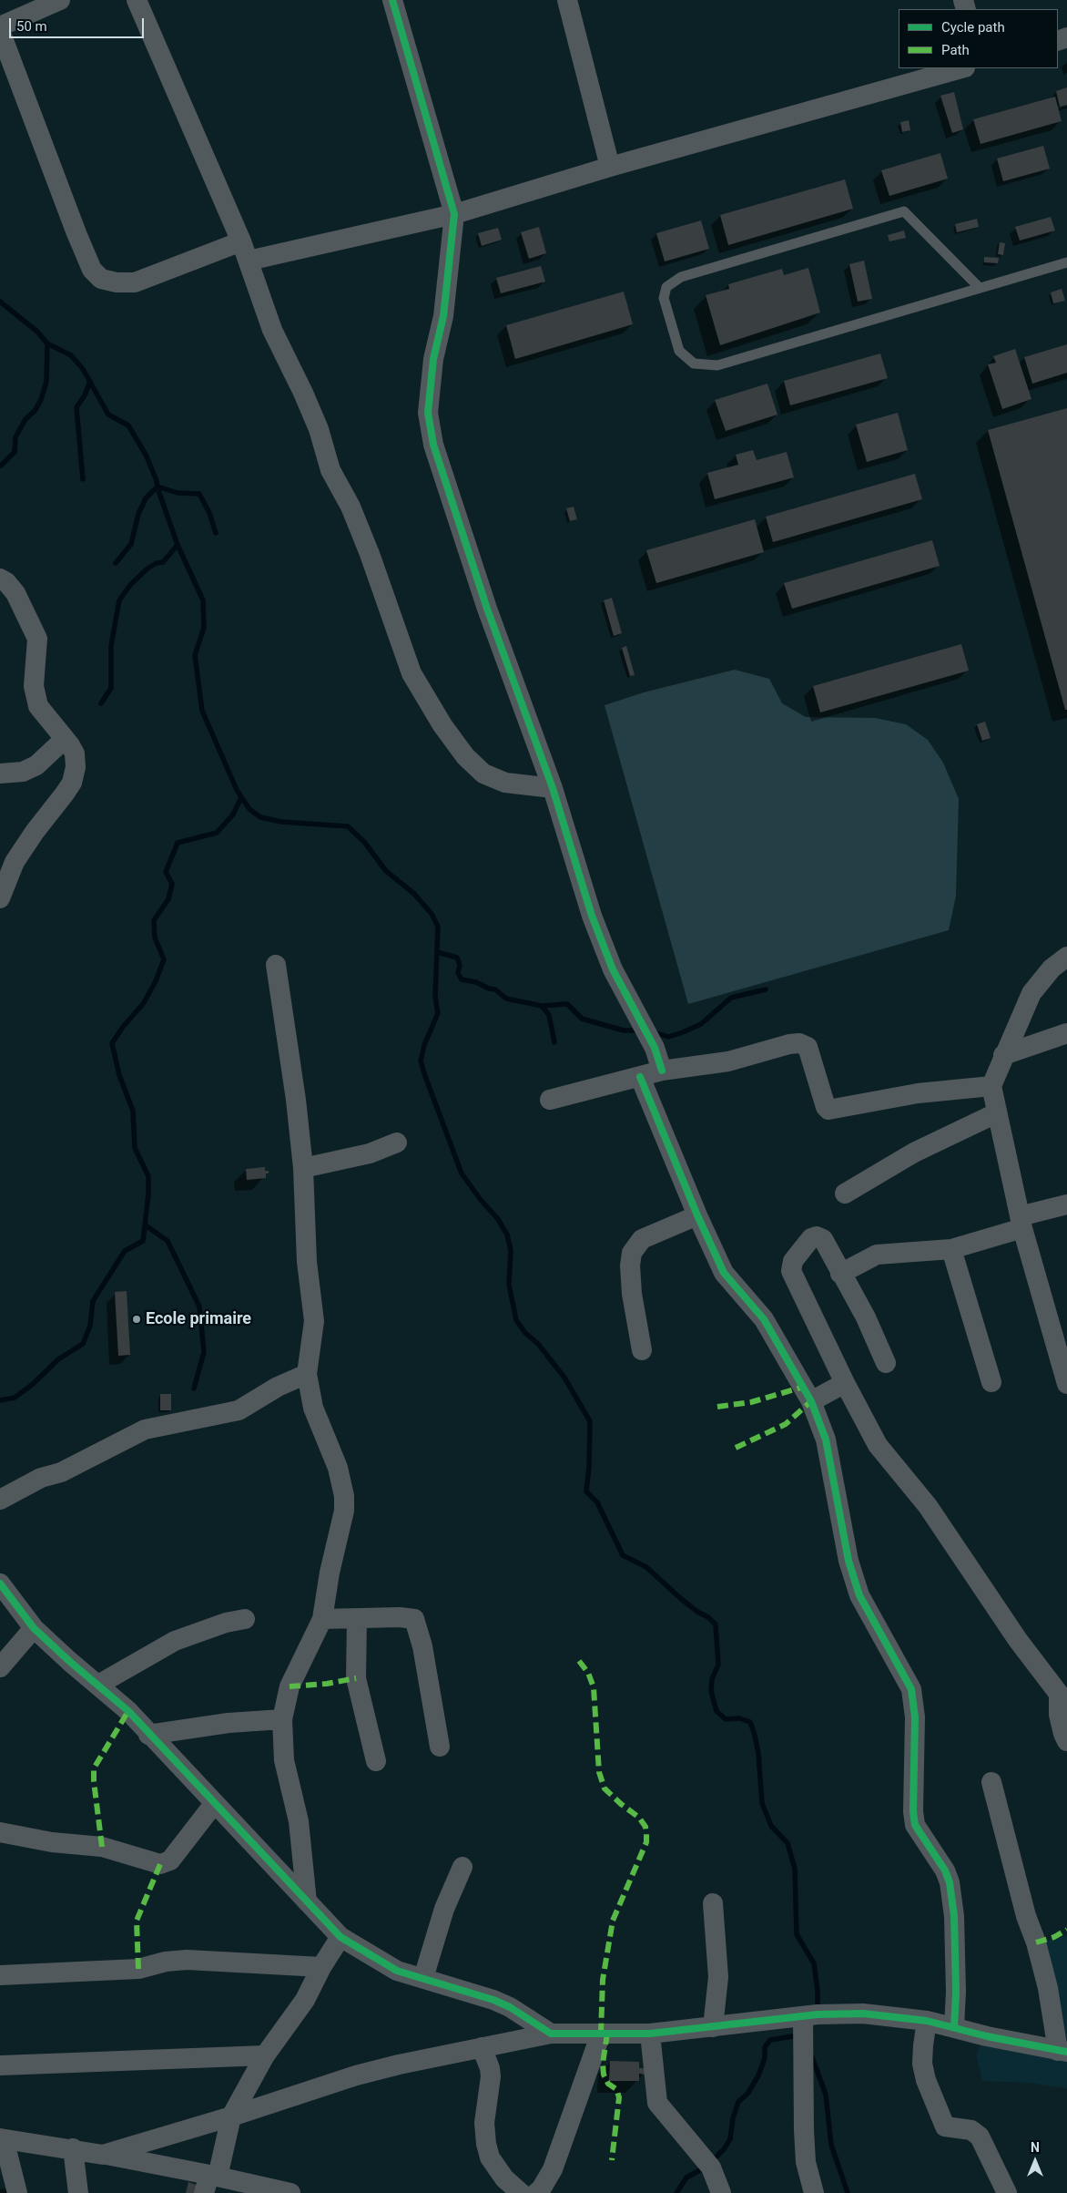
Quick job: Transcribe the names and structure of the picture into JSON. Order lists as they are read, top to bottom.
{
  "places": ["Ecole primaire"],
  "legend": ["Cycle path", "Path"],
  "scale_bar": "50 m",
  "north": "top"
}
